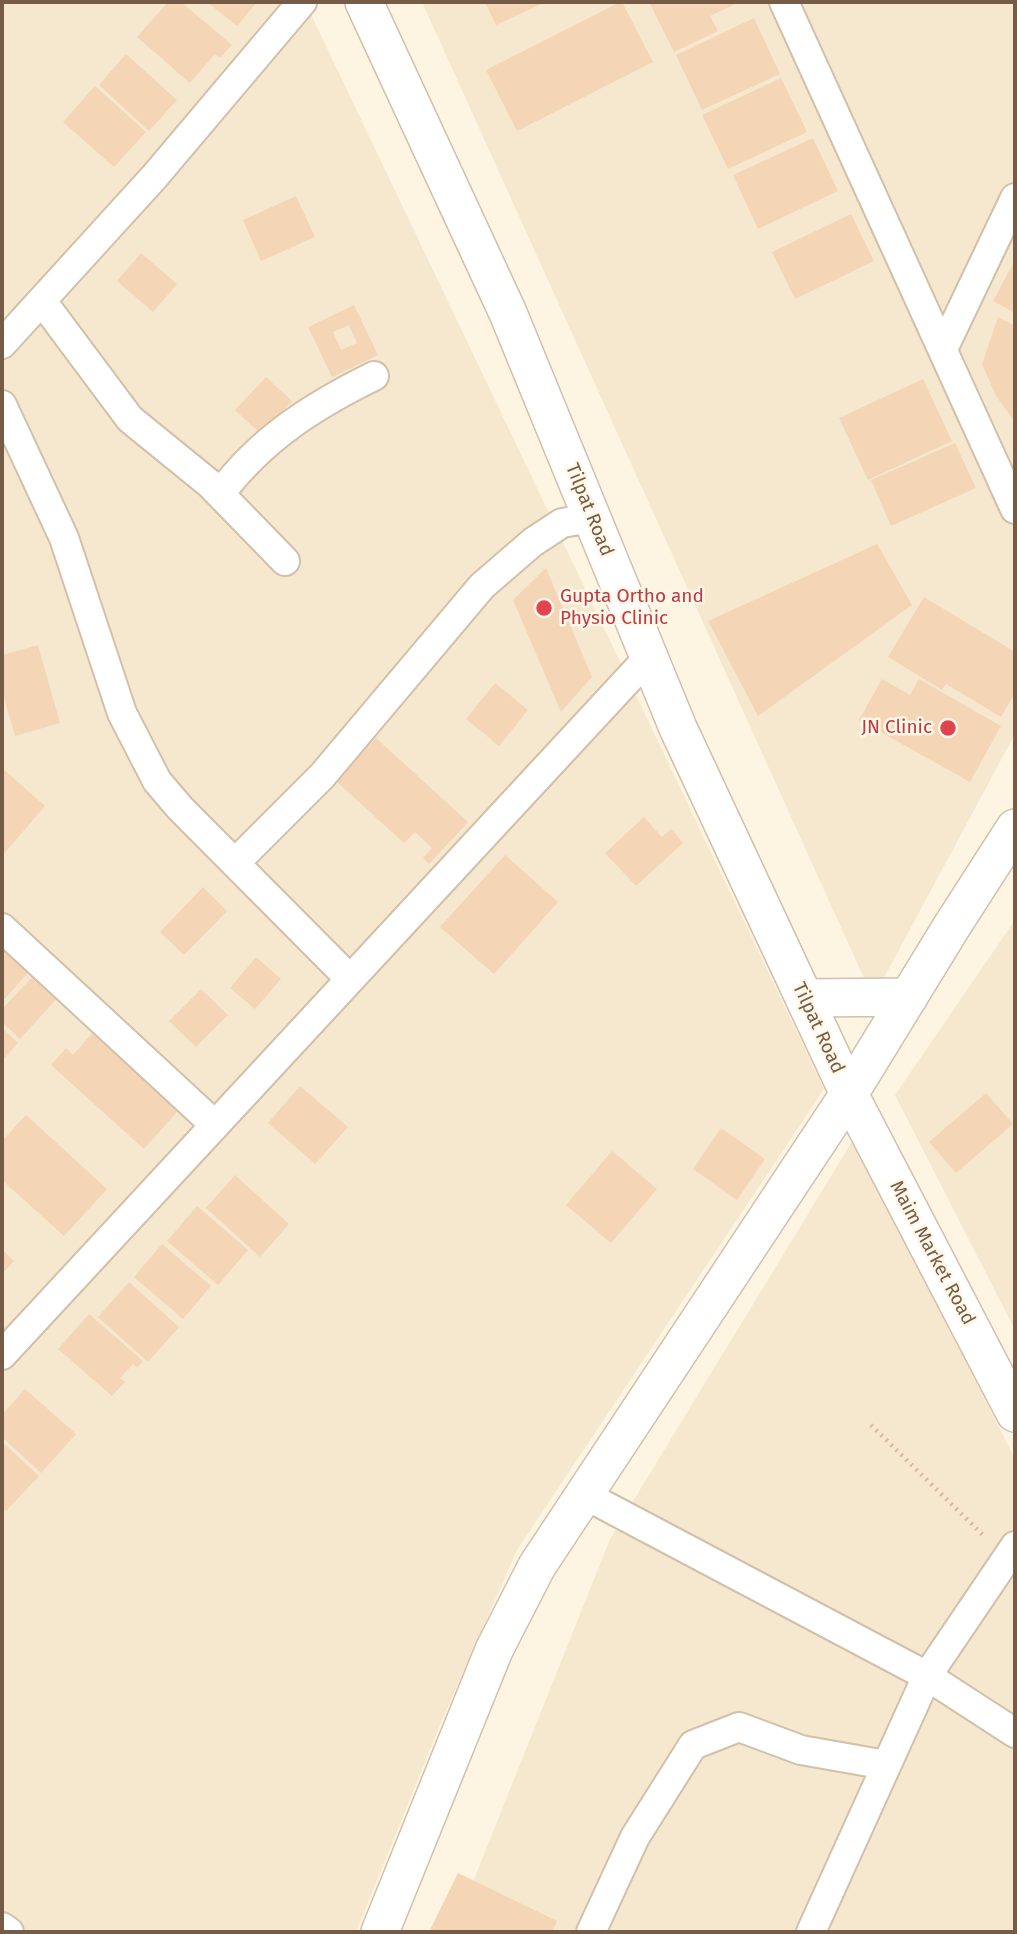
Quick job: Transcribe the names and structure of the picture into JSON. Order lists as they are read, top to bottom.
{
  "streets": {
    "street": ["Tilpat Road", "Maim Market Road"]
  },
  "crossings": [
    ["Tilpat Road", "Maim Market Road"]
  ],
  "places": ["Gupta Ortho and Physio Clinic", "JN Clinic"]
}
